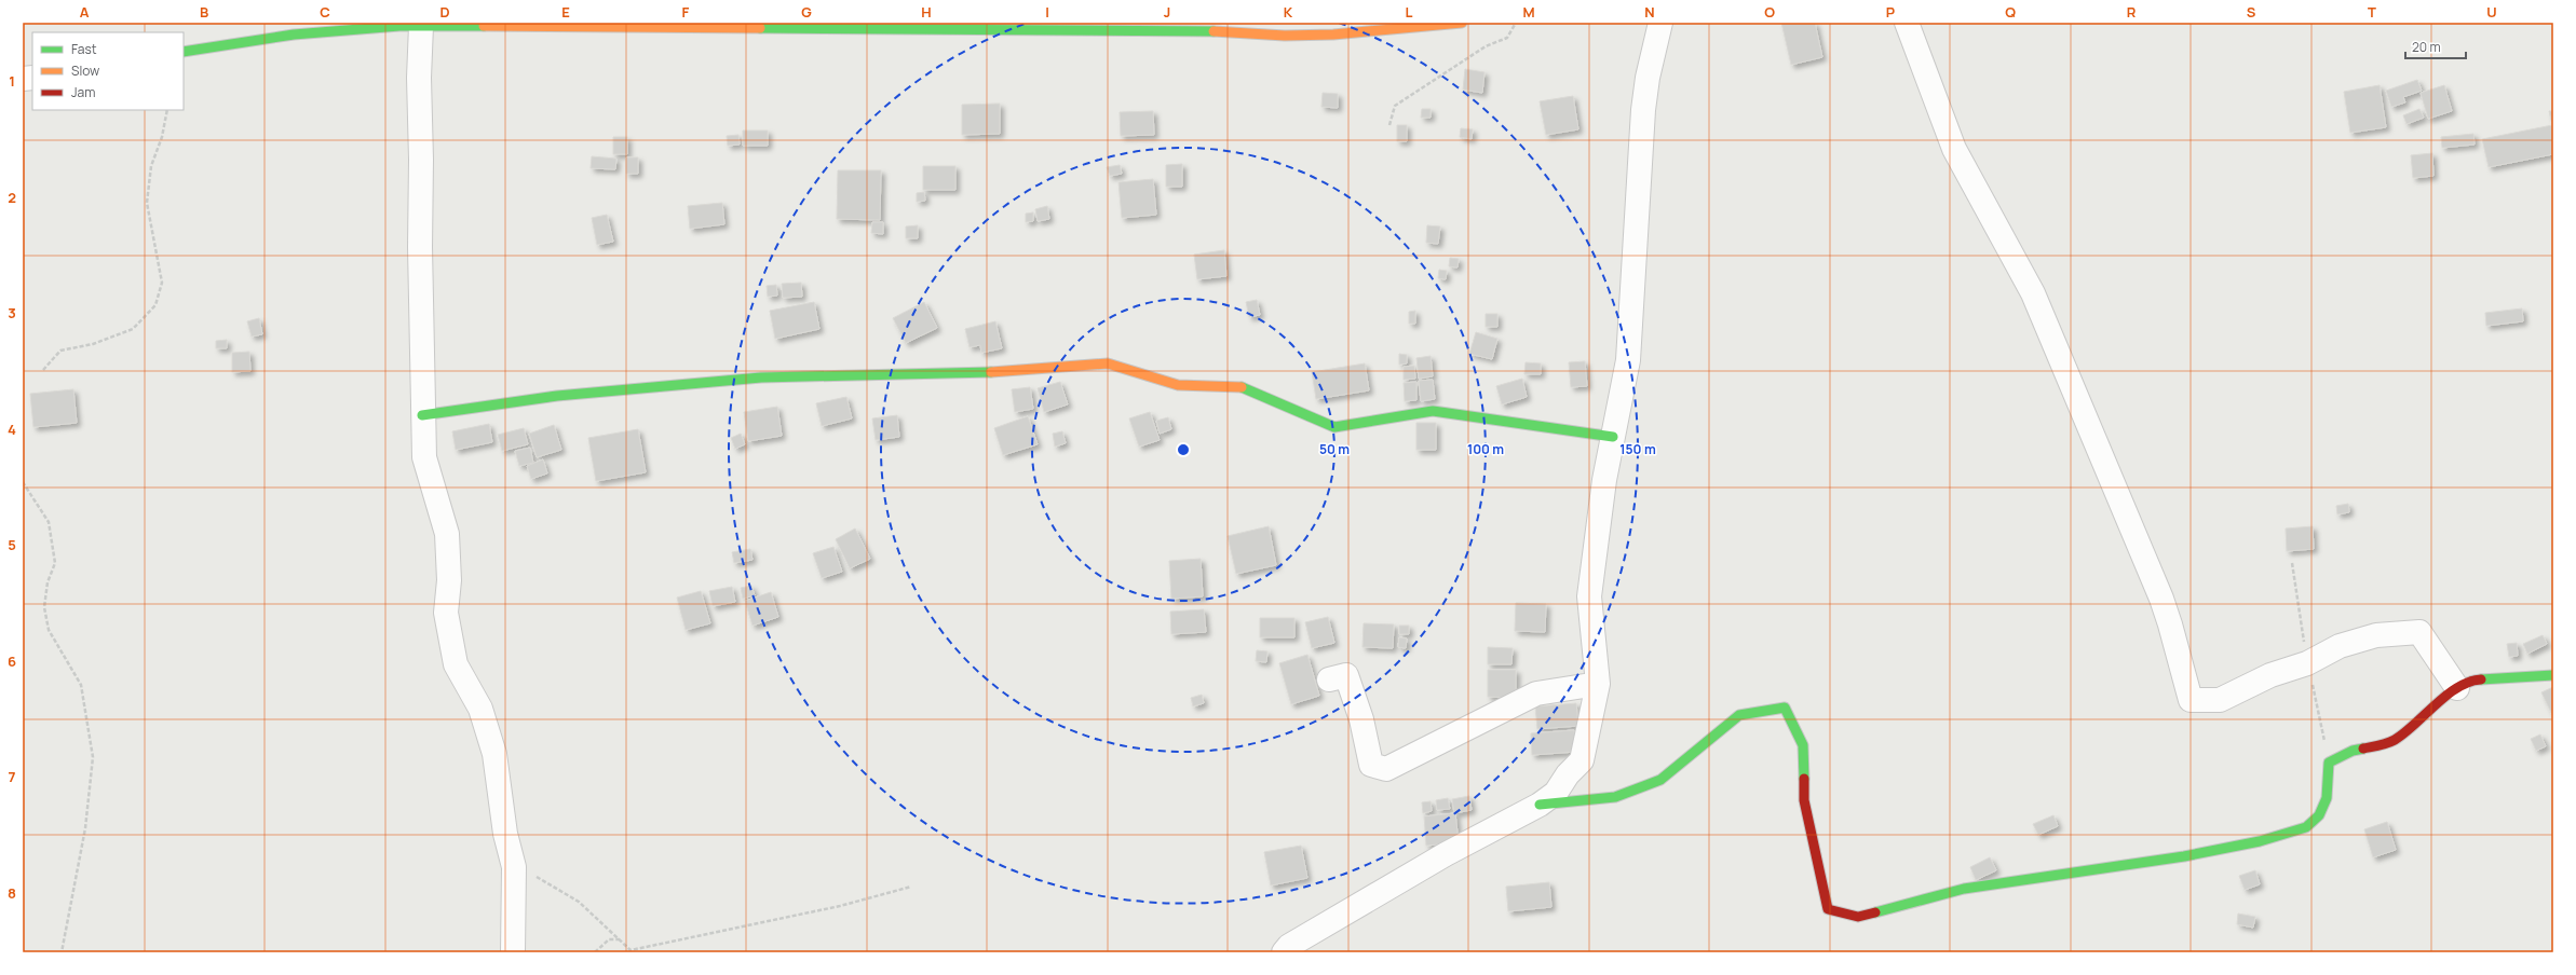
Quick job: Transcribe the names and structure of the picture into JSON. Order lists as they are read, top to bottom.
{
  "legend": ["Fast", "Slow", "Jam"],
  "scale_bar": "20 m",
  "grid": {
    "columns": [
      "A",
      "B",
      "C",
      "D",
      "E",
      "F",
      "G",
      "H",
      "I",
      "J",
      "K",
      "L",
      "M",
      "N",
      "O",
      "P",
      "Q",
      "R",
      "S",
      "T",
      "U"
    ],
    "rows": [
      "1",
      "2",
      "3",
      "4",
      "5",
      "6",
      "7",
      "8"
    ]
  },
  "rings": ["50 m", "100 m", "150 m"]
}
